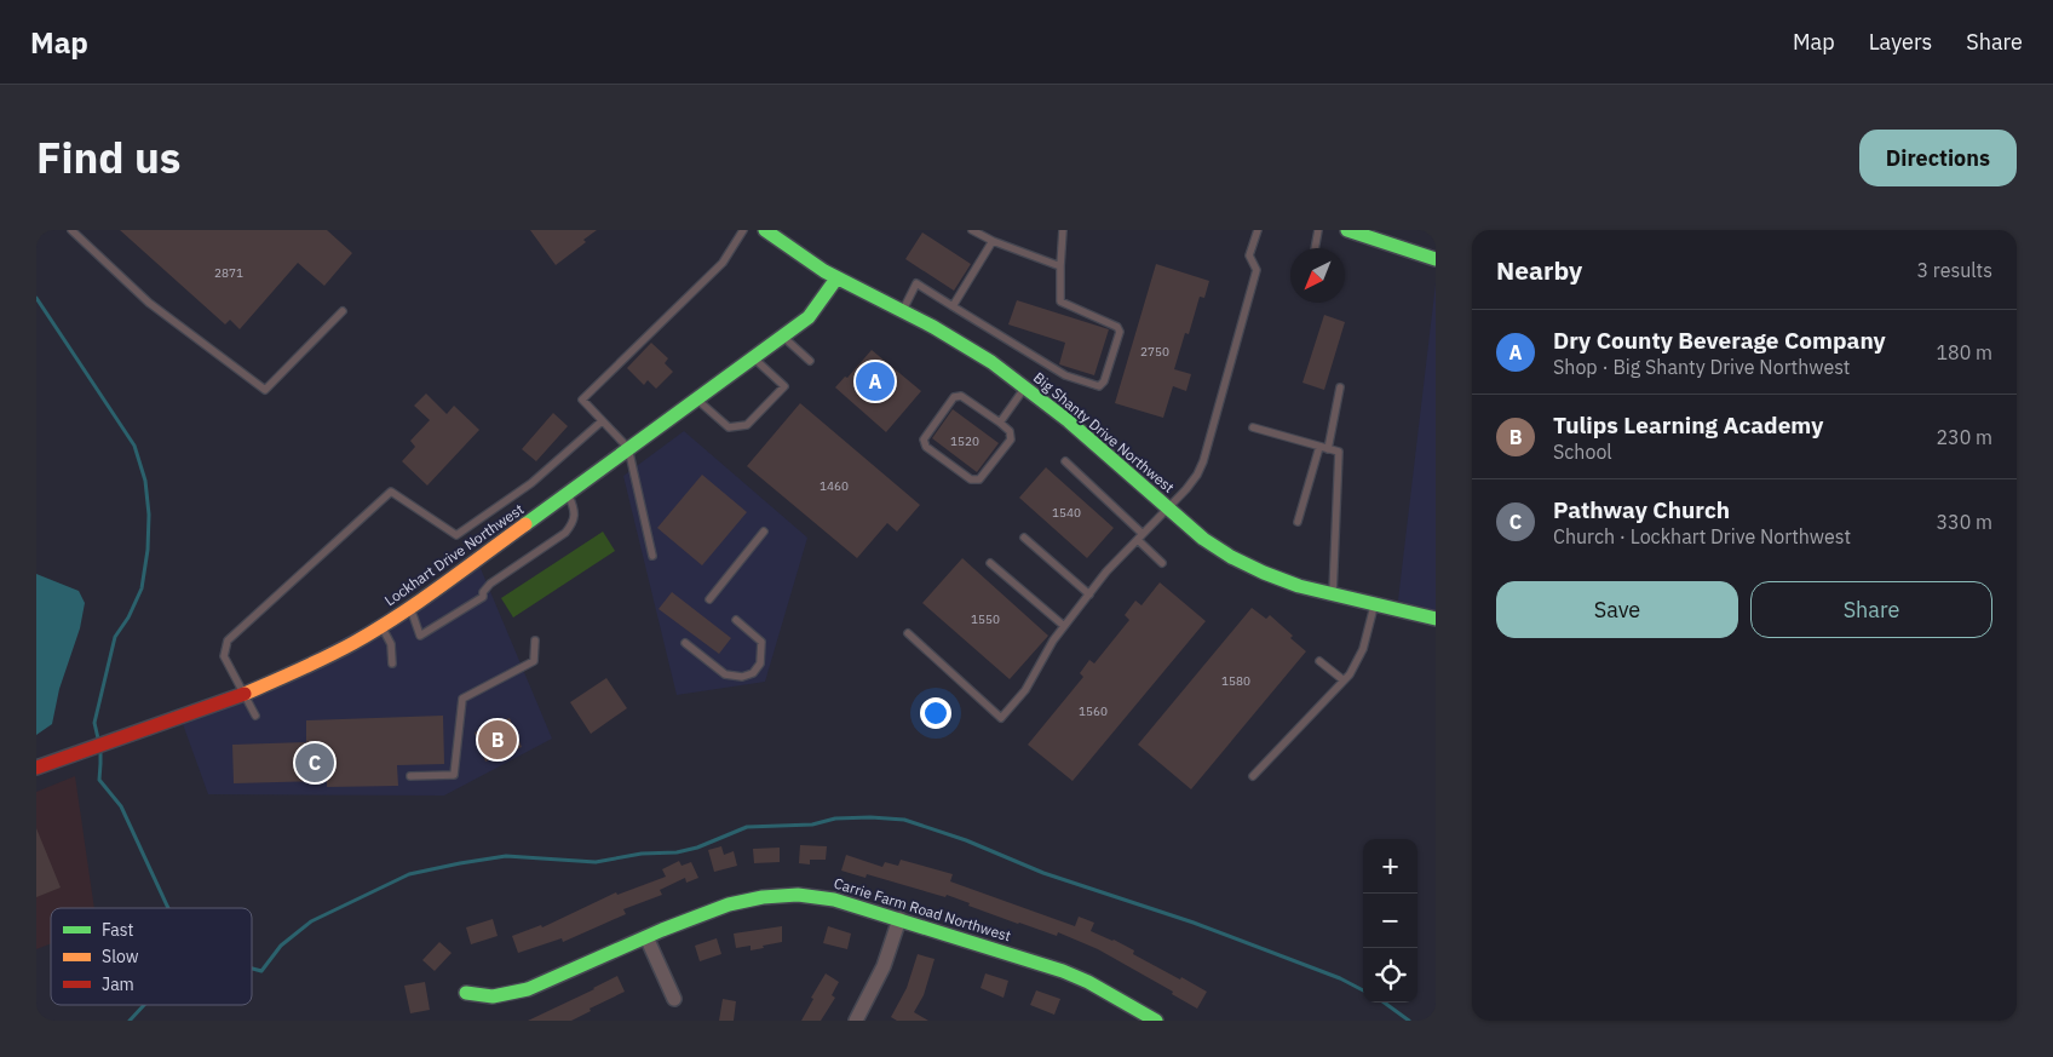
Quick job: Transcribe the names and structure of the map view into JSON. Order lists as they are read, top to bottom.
{
  "streets": {
    "street": ["Big Shanty Drive Northwest", "Lockhart Drive Northwest", "Carrie Farm Road Northwest"]
  },
  "crossings": [
    ["Big Shanty Drive Northwest", "Lockhart Drive Northwest"]
  ],
  "house_numbers": [
    "2871",
    "2750",
    "1520",
    "1460",
    "1540",
    "1550",
    "1580",
    "1560"
  ],
  "legend": ["Fast", "Slow", "Jam"],
  "north": "bottom left",
  "page": {
    "header": "Map",
    "nav": ["Map", "Layers", "Share"],
    "title": "Find us",
    "buttons": [
      "Directions",
      ["Save", "Share"]
    ],
    "heading": ["Nearby", "3 results"],
    "list": [
      {
        "mark": "A",
        "name": "Dry County Beverage Company",
        "note": "Shop · Big Shanty Drive Northwest",
        "value": "180 m"
      },
      {
        "mark": "B",
        "name": "Tulips Learning Academy",
        "note": "School",
        "value": "230 m"
      },
      {
        "mark": "C",
        "name": "Pathway Church",
        "note": "Church · Lockhart Drive Northwest",
        "value": "330 m"
      }
    ],
    "pins": ["A", "B", "C"],
    "map_buttons": ["+", "−"]
  }
}
